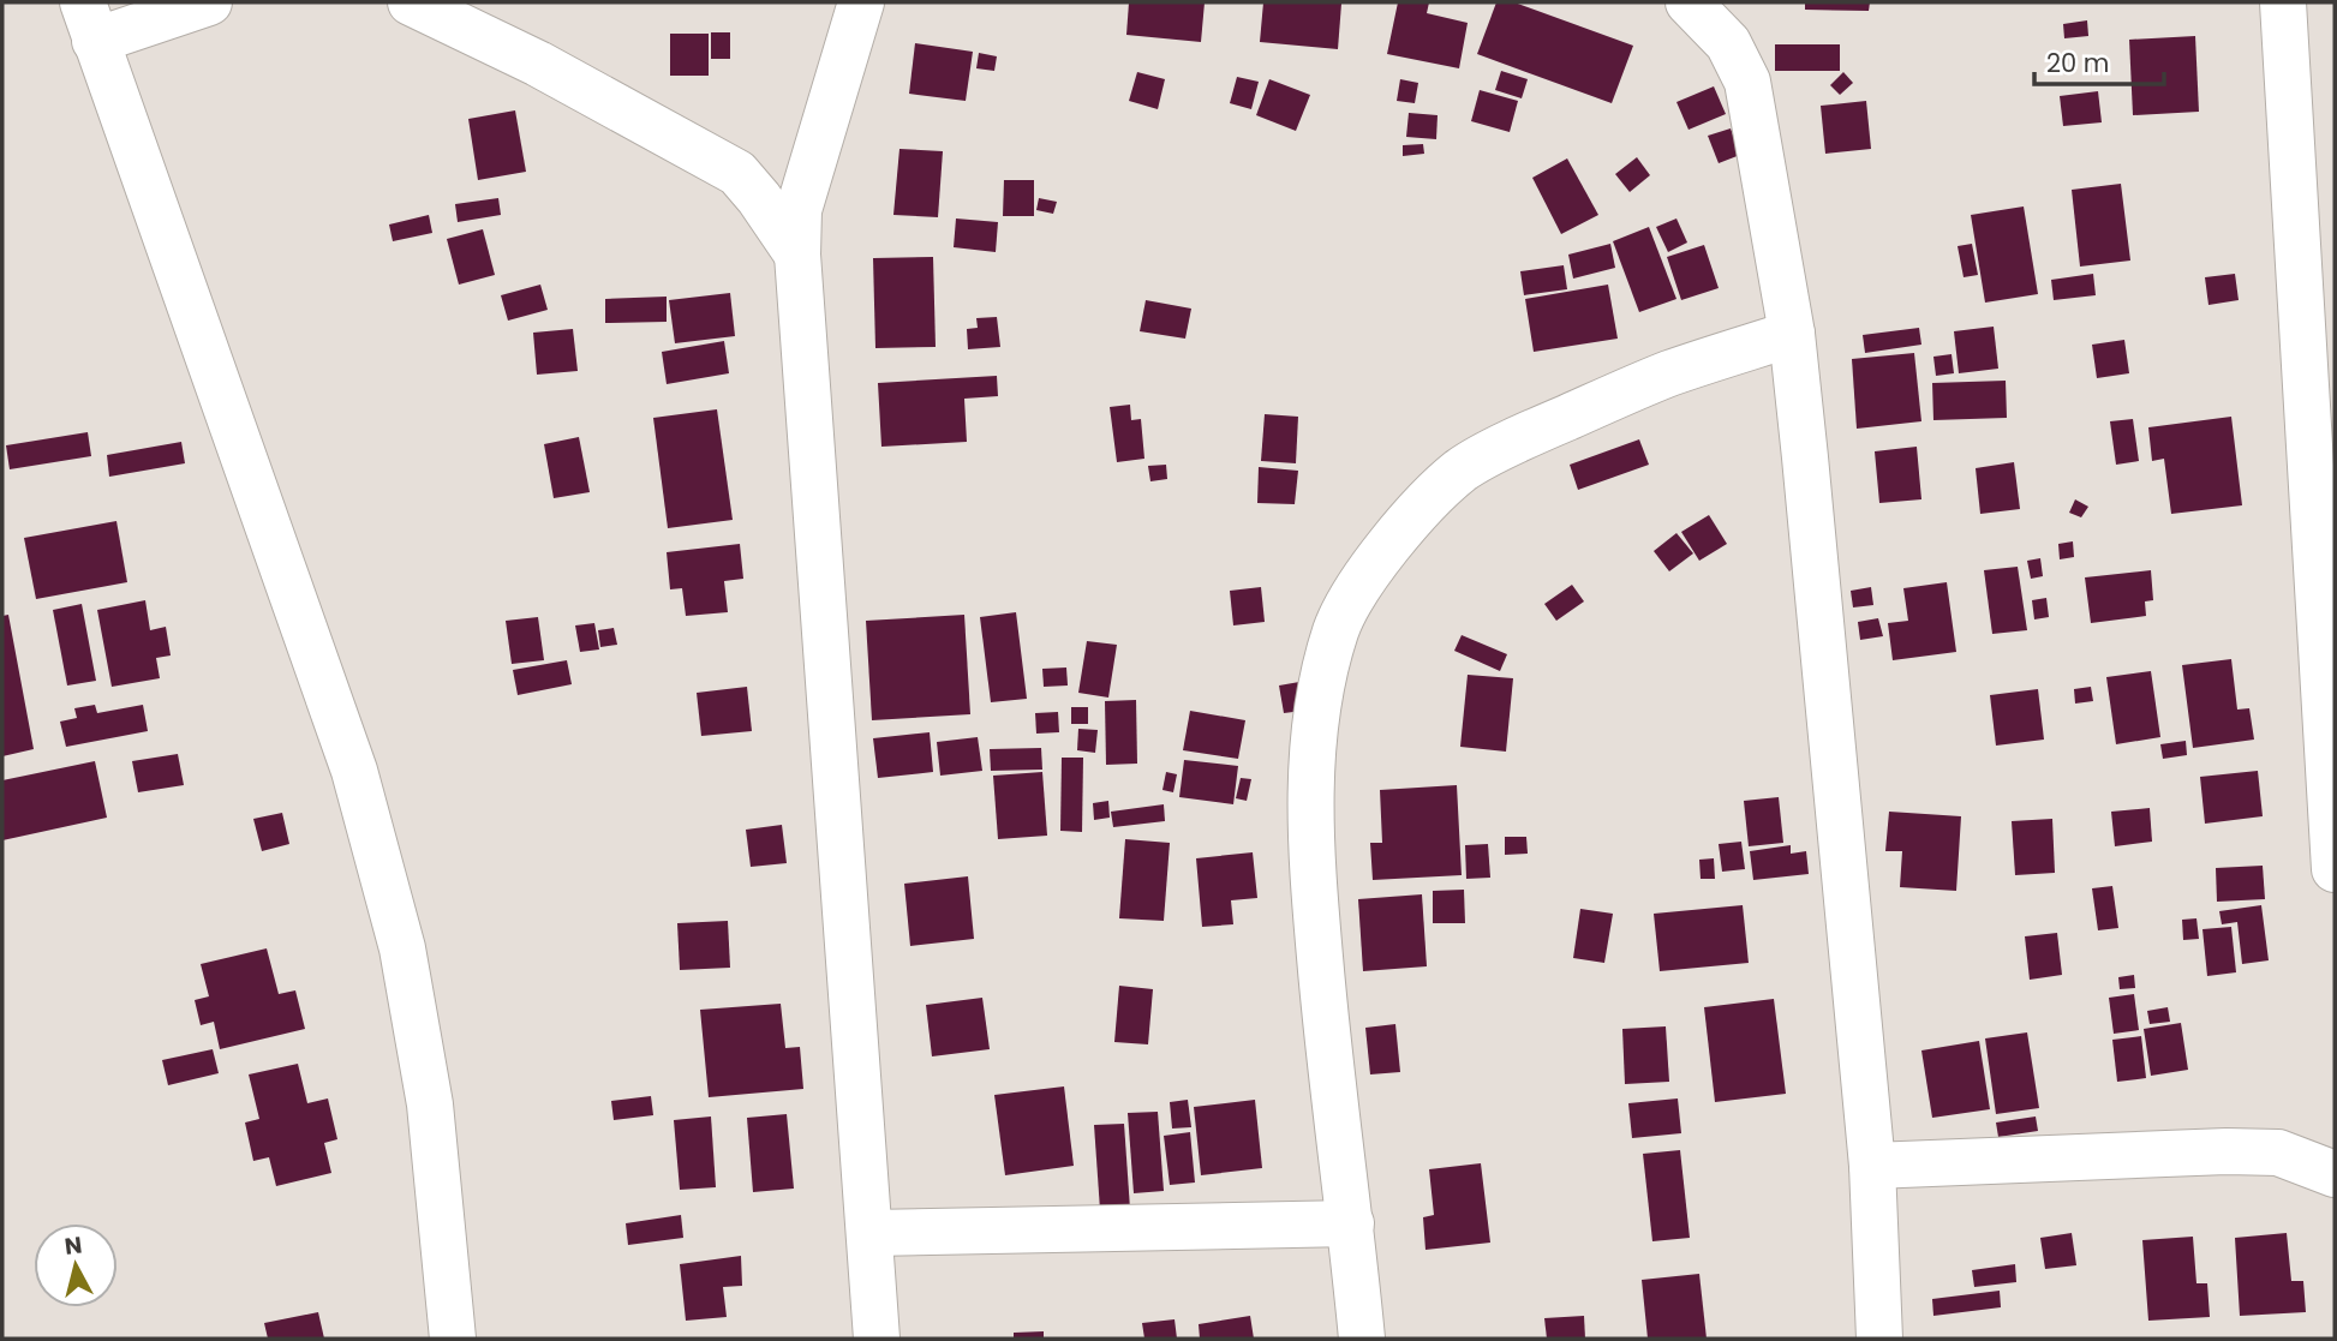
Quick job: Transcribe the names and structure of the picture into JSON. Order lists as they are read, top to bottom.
{
  "scale_bar": "20 m",
  "north": "top"
}
